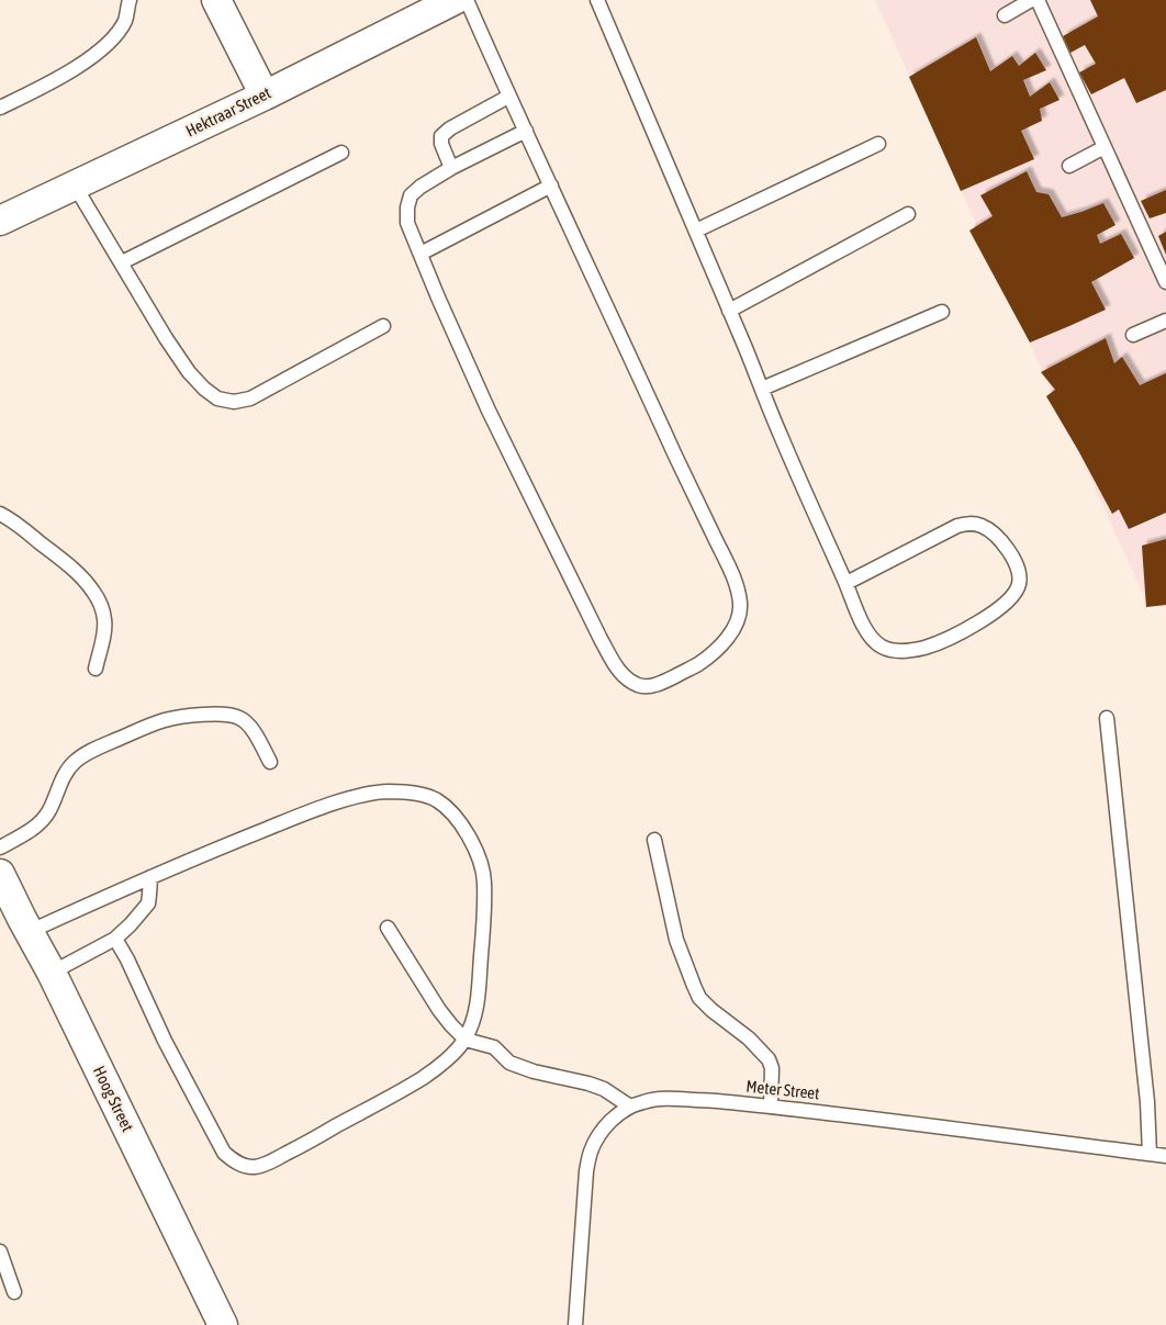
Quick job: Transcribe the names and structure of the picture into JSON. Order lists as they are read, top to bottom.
{
  "streets": {
    "street": ["Hektraar Street", "Hoog Street"],
    "lane": ["Meter Street"]
  }
}
